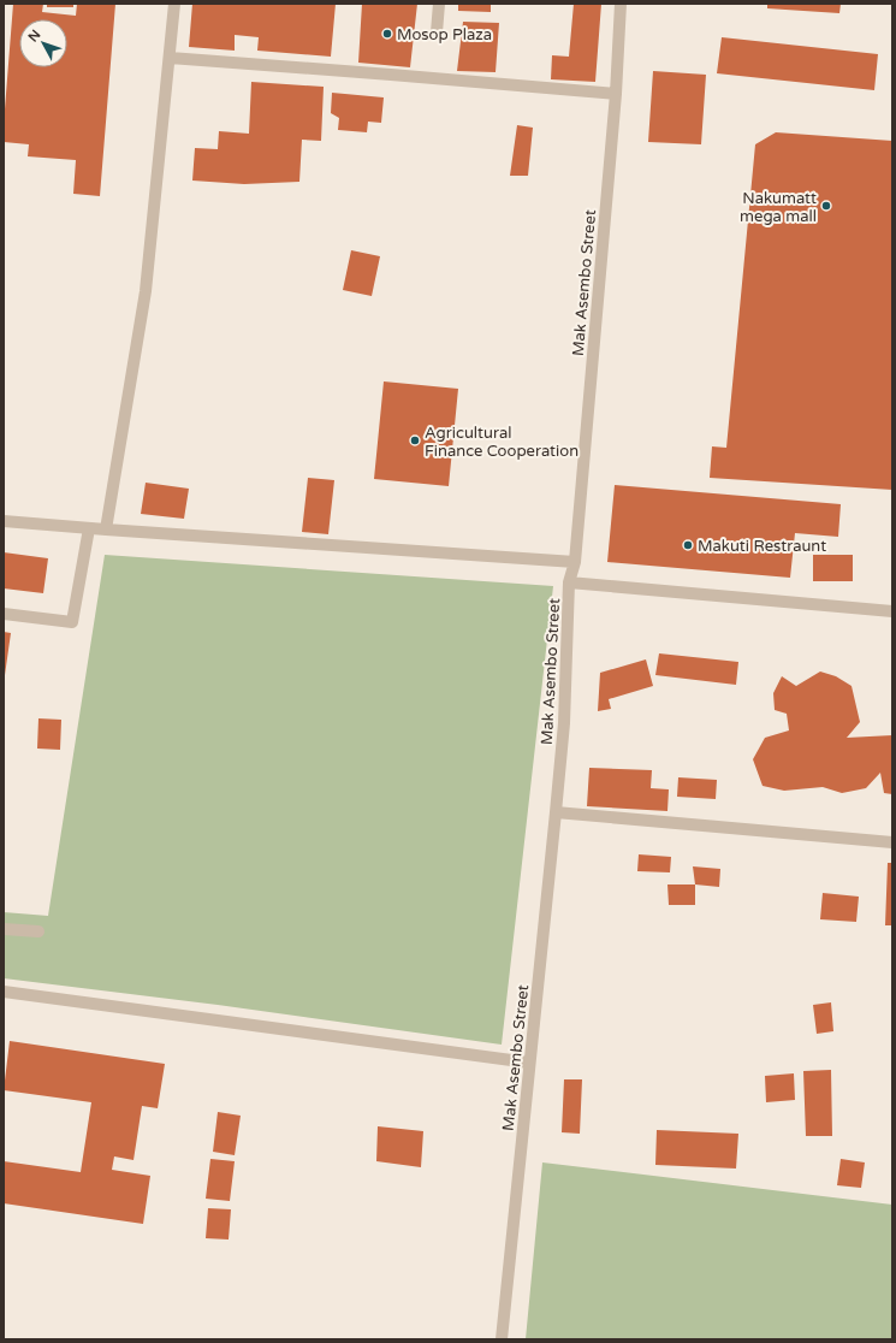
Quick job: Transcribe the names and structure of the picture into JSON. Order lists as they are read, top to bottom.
{
  "streets": {
    "street": ["Mak Asembo Street"]
  },
  "places": [
    "Mosop Plaza",
    "Nakumatt mega mall",
    "Agricultural Finance Cooperation",
    "Makuti Restraunt"
  ],
  "north": "top left"
}
